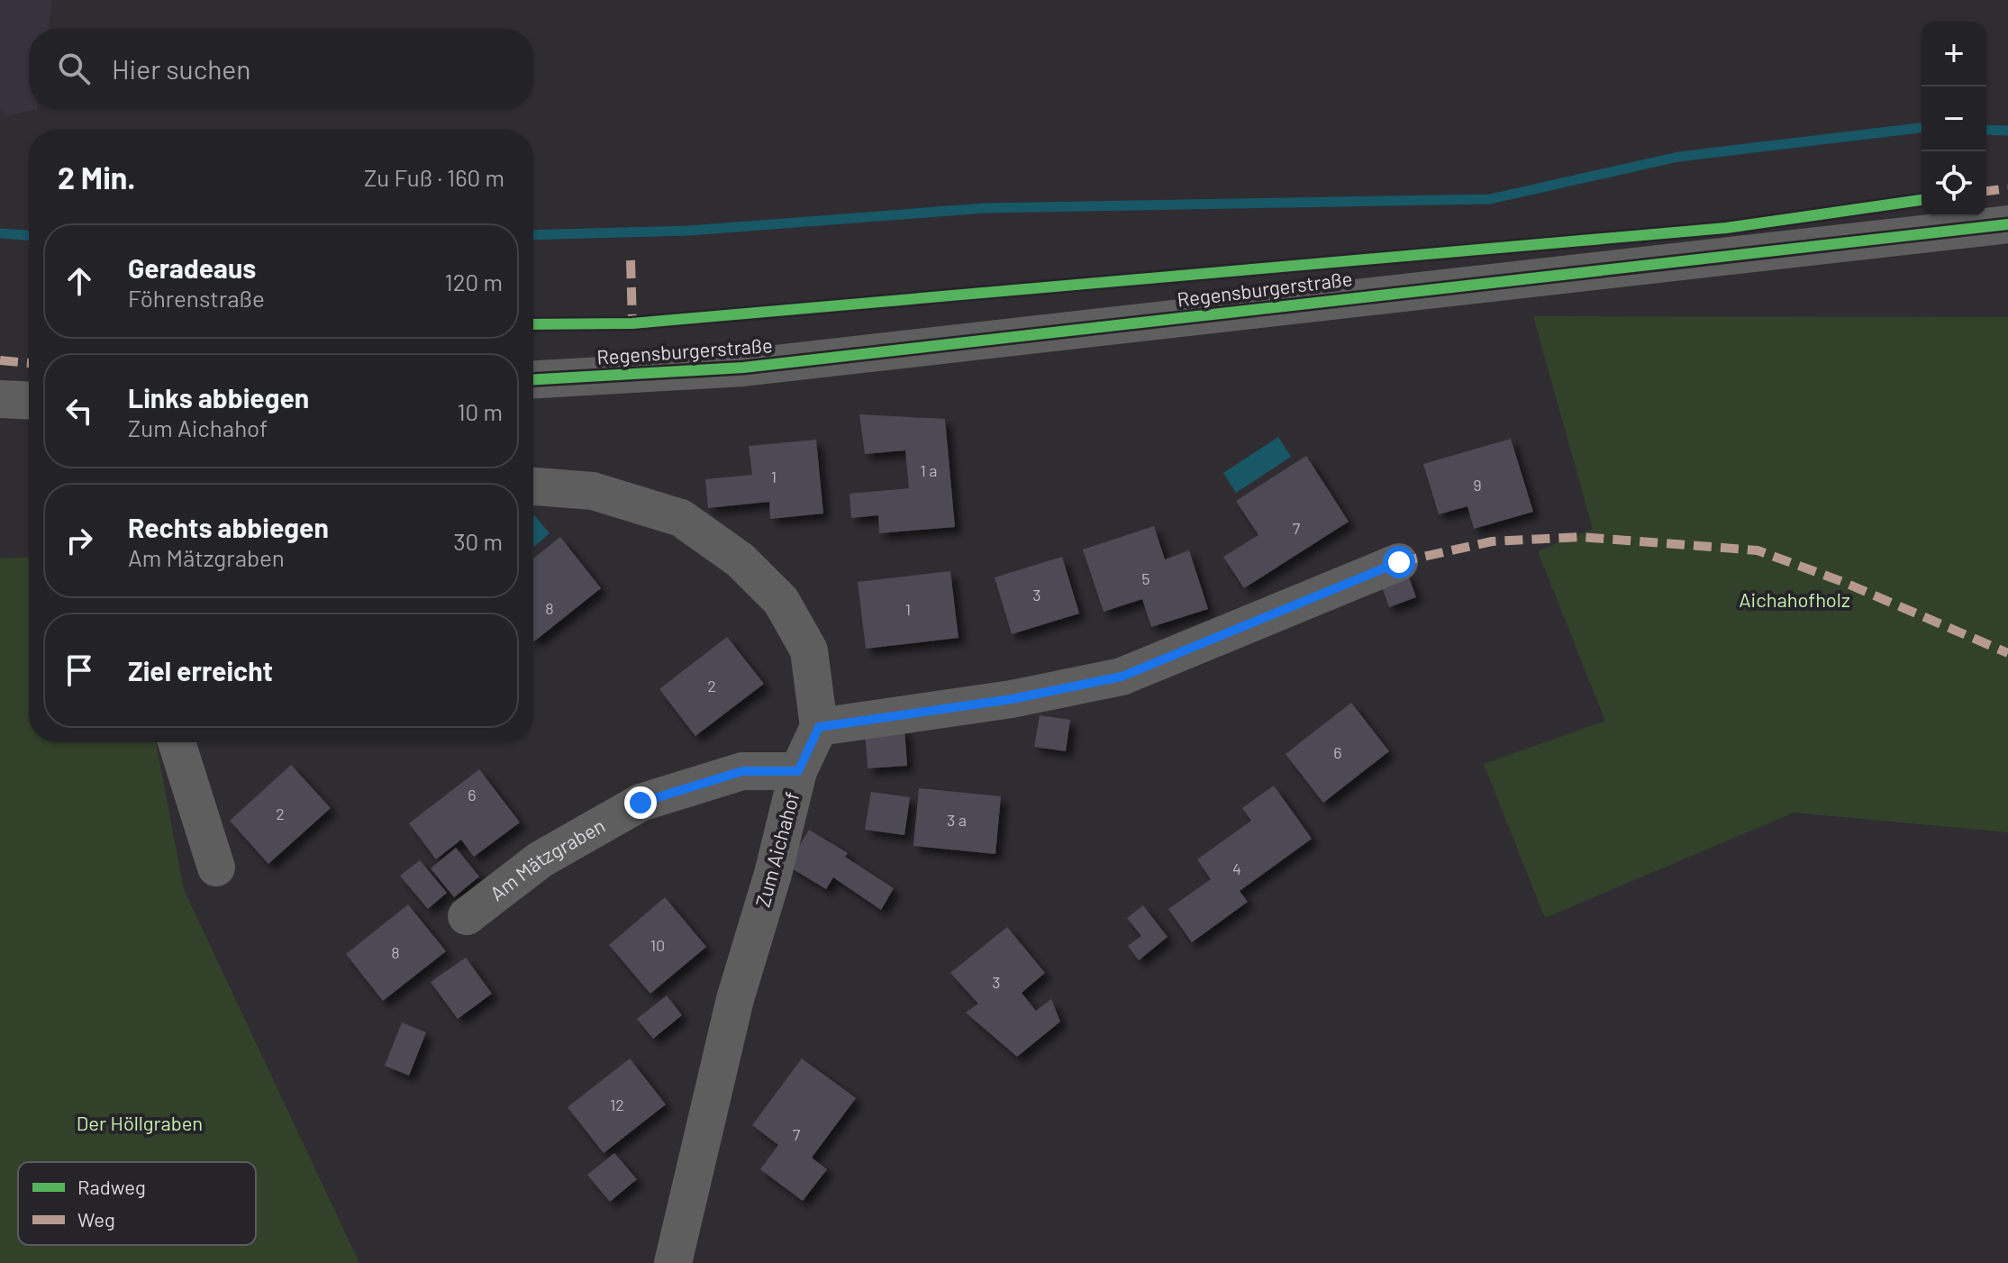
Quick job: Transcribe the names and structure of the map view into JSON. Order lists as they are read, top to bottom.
{
  "streets": {
    "street": ["Regensburgerstraße", "Zum Aichahof", "Am Mätzgraben"]
  },
  "crossings": [
    ["Zum Aichahof", "Am Mätzgraben"]
  ],
  "parks": ["Aichahofholz", "Der Höllgraben"],
  "house_numbers": [
    "1 a",
    "1",
    "9",
    "7",
    "5",
    "3",
    "8",
    "1",
    "2",
    "6",
    "6",
    "2",
    "3 a",
    "4",
    "10",
    "8",
    "3",
    "12",
    "7"
  ],
  "legend": ["Radweg", "Weg"],
  "page": {
    "map_buttons": ["+", "−"],
    "search": "Hier suchen",
    "heading": ["2 Min.", "Zu Fuß · 160 m"],
    "list": [
      ["Geradeaus", "Föhrenstraße", "120 m"],
      ["Links abbiegen", "Zum Aichahof", "10 m"],
      ["Rechts abbiegen", "Am Mätzgraben", "30 m"],
      "Ziel erreicht"
    ]
  }
}
